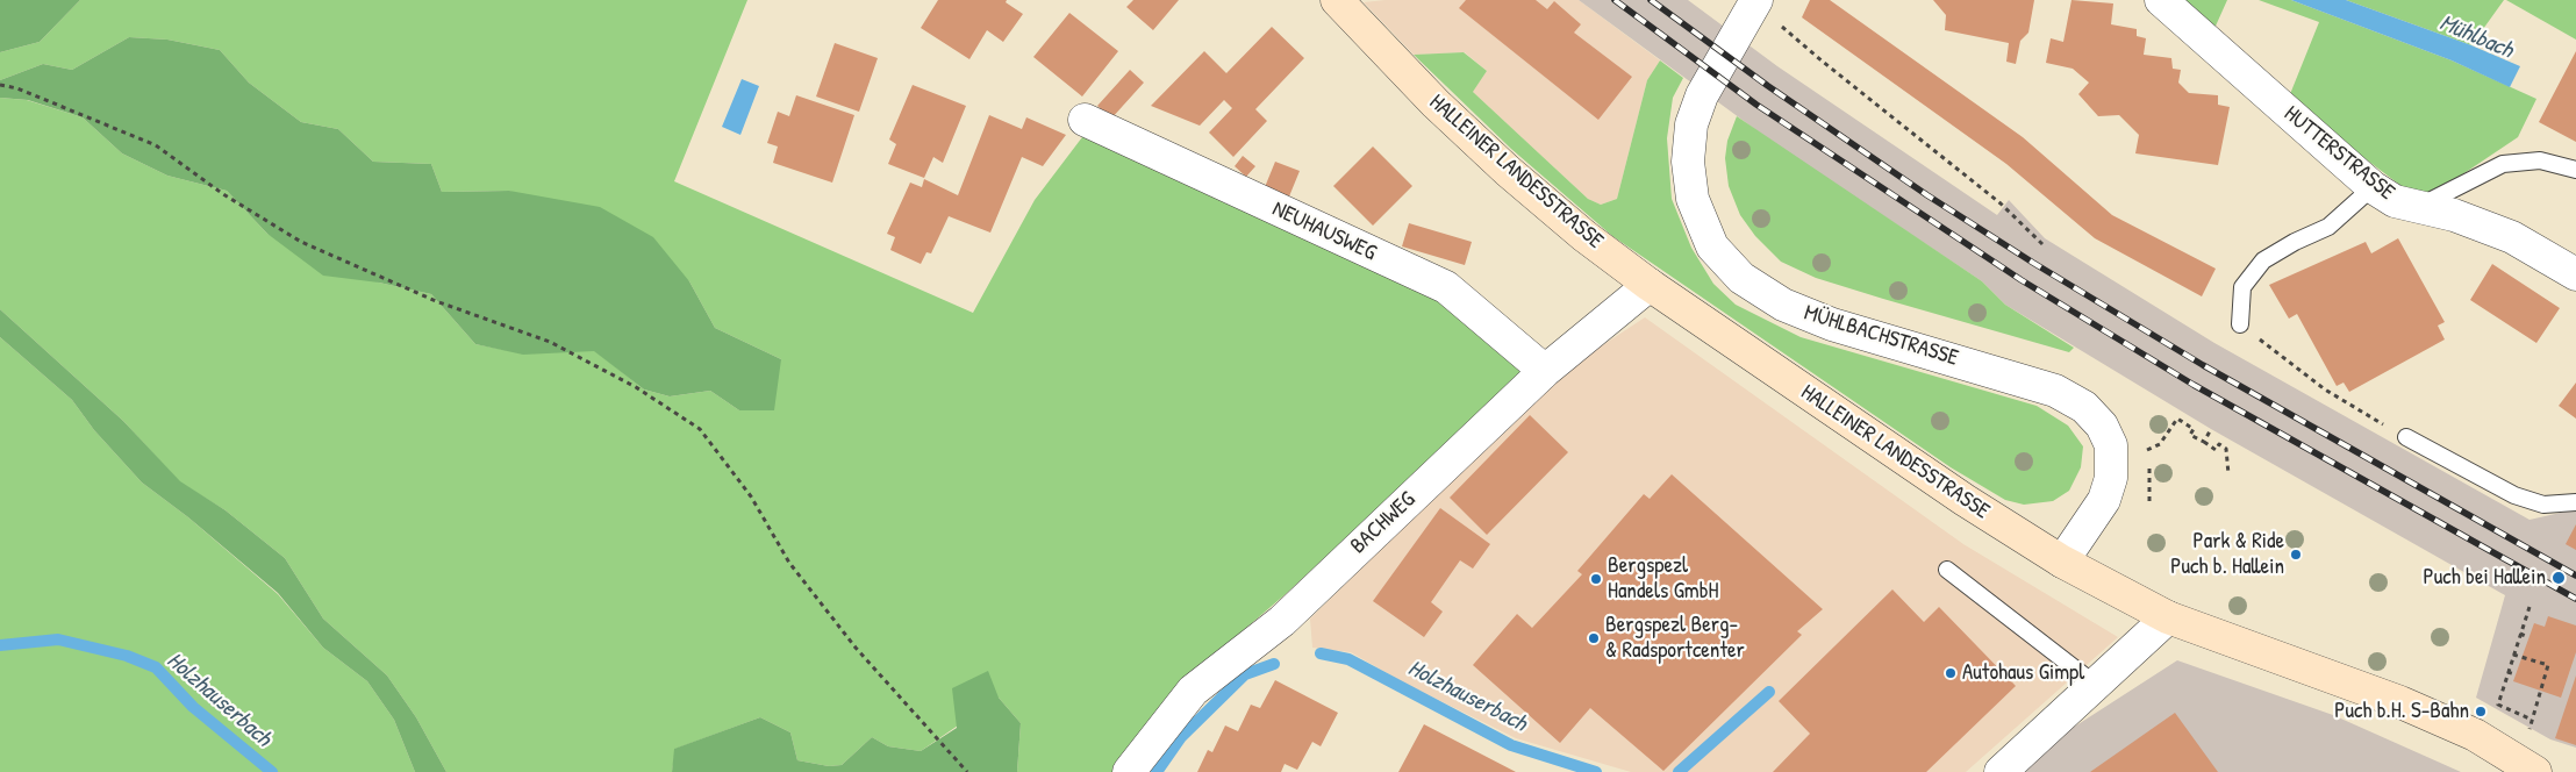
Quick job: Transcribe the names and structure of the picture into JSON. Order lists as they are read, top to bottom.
{
  "streets": {
    "main road": ["HALLEINER LANDESSTRASSE"],
    "street": [
      "HUTTERSTRASSE",
      "NEUHAUSWEG",
      "MÜHLBACHSTRASSE",
      "BACHWEG"
    ]
  },
  "crossings": [
    ["HALLEINER LANDESSTRASSE", "MÜHLBACHSTRASSE"],
    ["HALLEINER LANDESSTRASSE", "BACHWEG"],
    ["NEUHAUSWEG", "BACHWEG"]
  ],
  "water": ["Mühlbach", "Holzhauserbach"],
  "places": [
    "Park & Ride Puch b. Hallein",
    "Puch bei Hallein",
    "Bergspezl Handels GmbH",
    "Bergspezl Berg- & Radsportcenter",
    "Autohaus Gimpl",
    "Puch b.H. S-Bahn"
  ]
}
